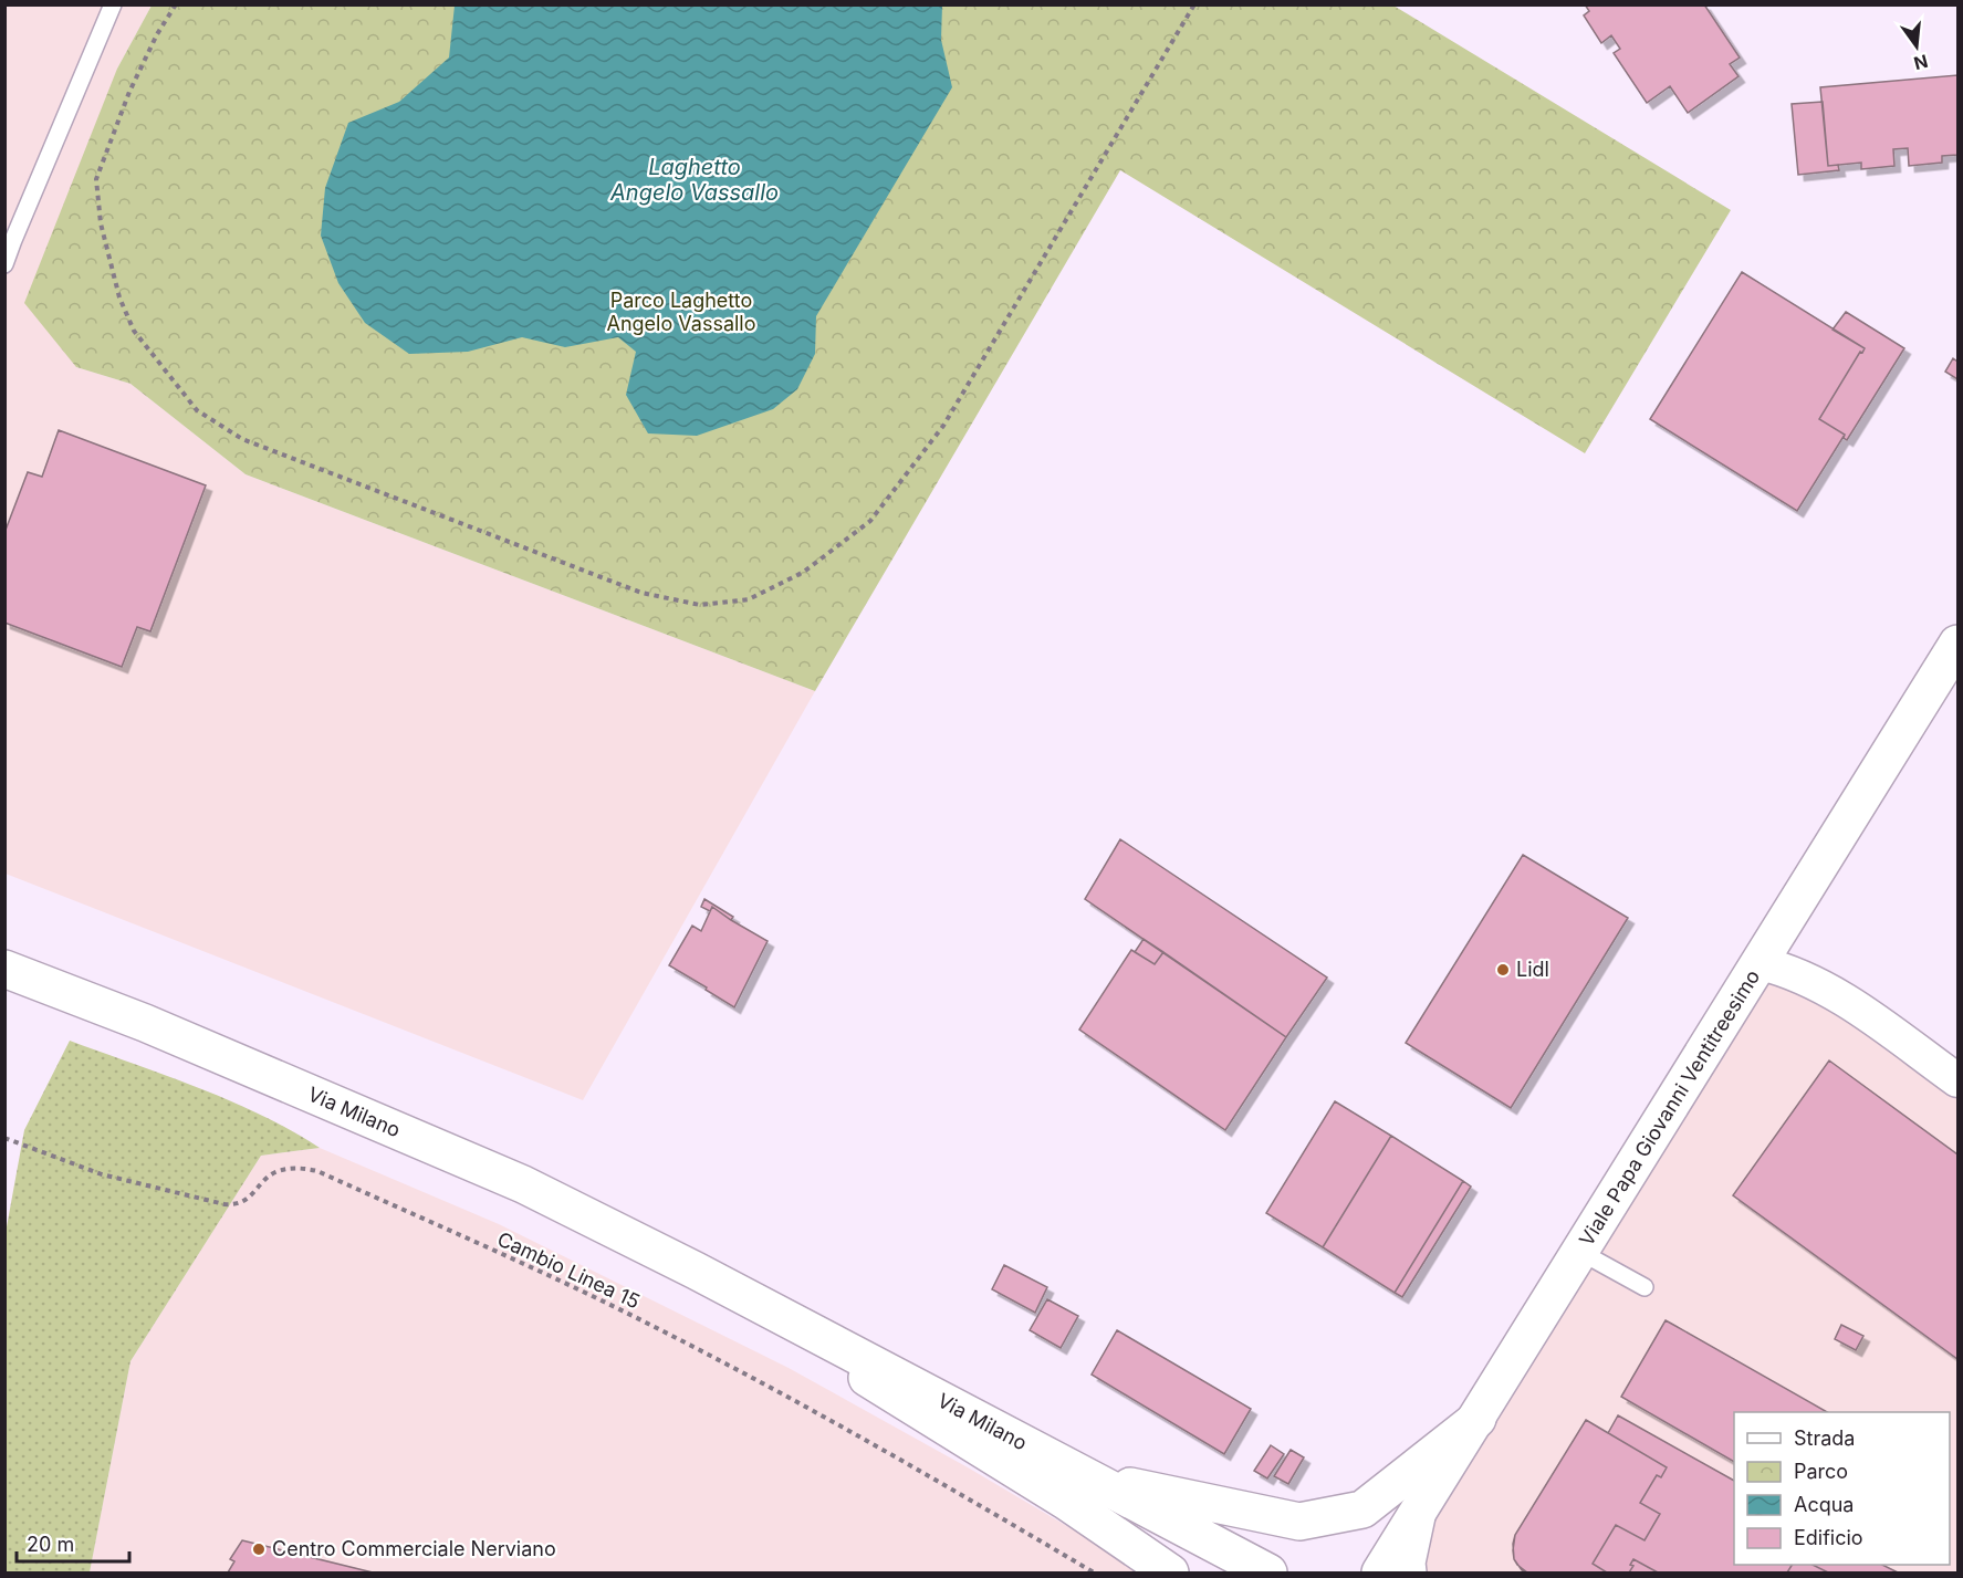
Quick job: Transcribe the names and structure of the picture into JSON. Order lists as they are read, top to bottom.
{
  "streets": {
    "main road": ["Viale Papa Giovanni Ventitreesimo", "Via Milano"],
    "path": ["Cambio Linea 15"]
  },
  "water": ["Laghetto Angelo Vassallo"],
  "parks": ["Parco Laghetto Angelo Vassallo"],
  "places": ["Lidl", "Centro Commerciale Nerviano"],
  "legend": [
    "Strada",
    "Parco",
    "Acqua",
    "Edificio"
  ],
  "scale_bar": "20 m",
  "north": "bottom"
}
